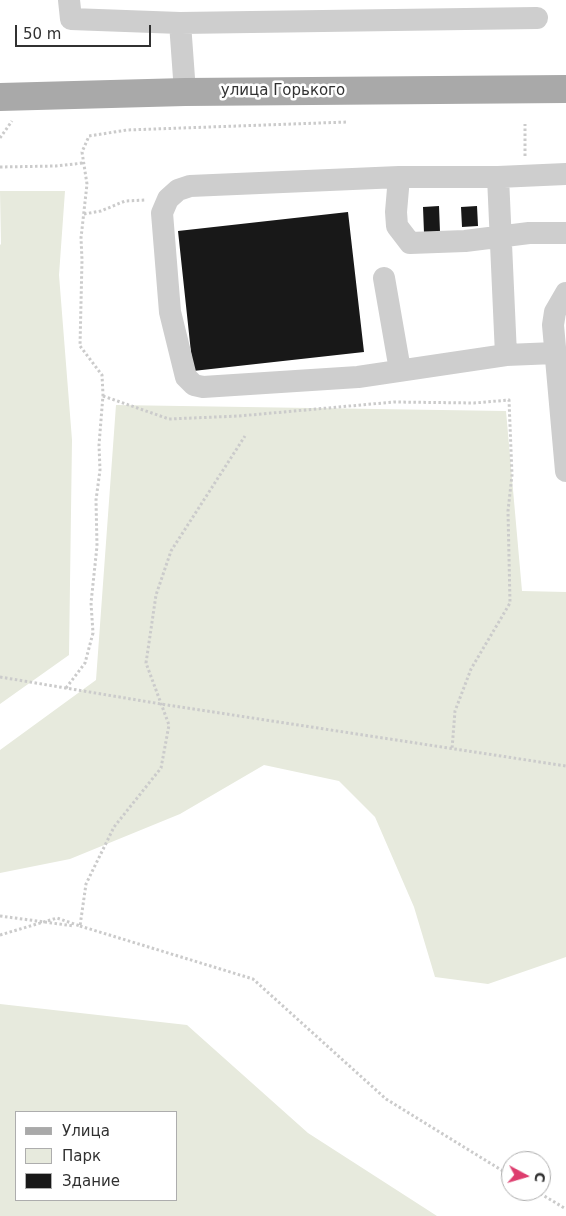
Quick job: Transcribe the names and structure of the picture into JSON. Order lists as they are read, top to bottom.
{
  "streets": {
    "main road": ["улица Горького"]
  },
  "legend": ["Улица", "Парк", "Здание"],
  "scale_bar": "50 m",
  "north": "right"
}
